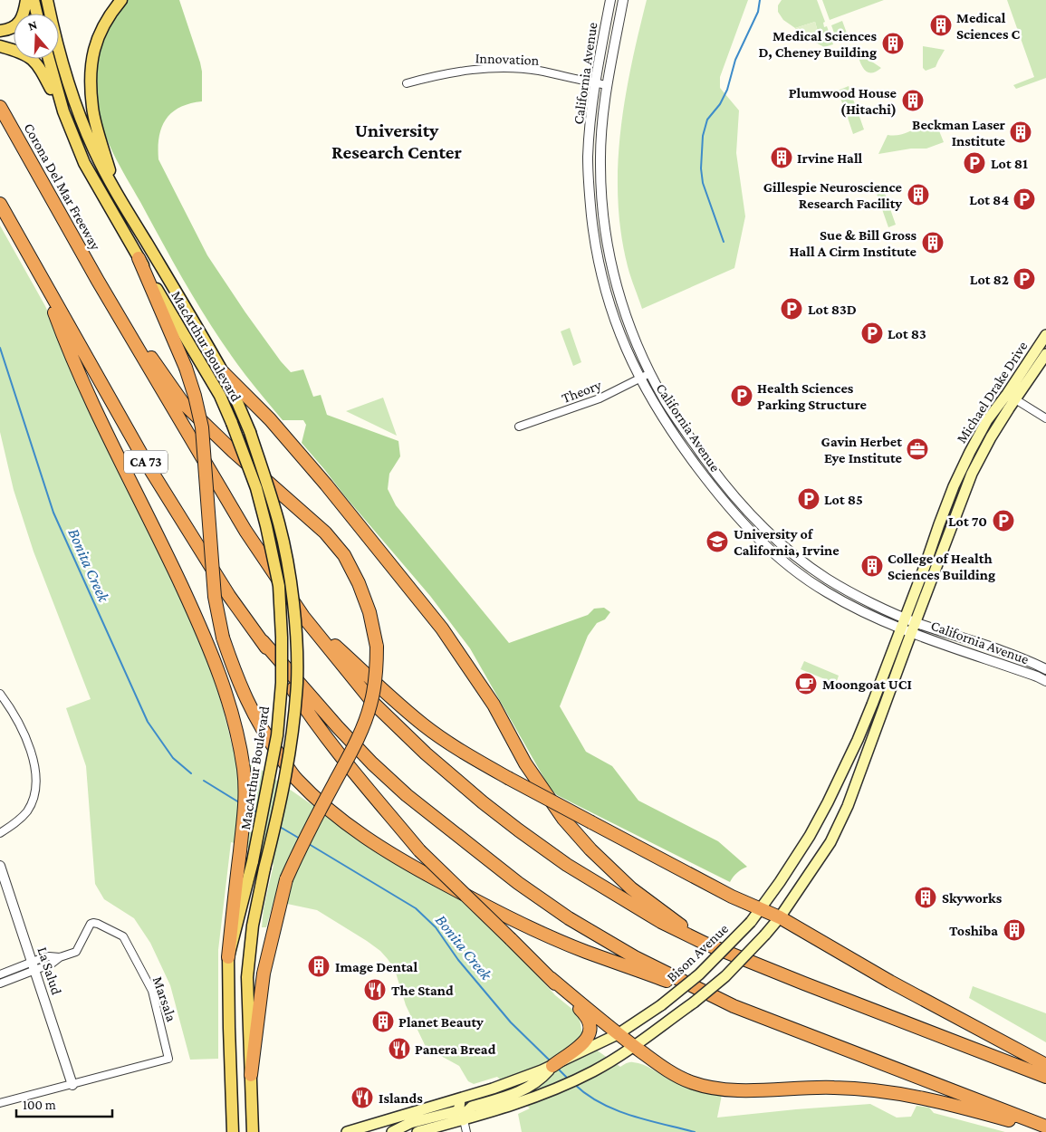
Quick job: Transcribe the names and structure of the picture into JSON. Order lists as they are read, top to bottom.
{
  "streets": {
    "highway": ["Corona Del Mar Freeway", "CA 73"],
    "main road": ["MacArthur Boulevard", "Michael Drake Drive", "Bison Avenue"],
    "street": [
      "Innovation",
      "California Avenue",
      "Theory",
      "La Salud",
      "Marsala"
    ]
  },
  "crossings": [
    ["Innovation", "California Avenue"],
    ["California Avenue", "Theory"],
    ["California Avenue", "Michael Drake Drive"],
    ["California Avenue", "Bison Avenue"],
    ["Michael Drake Drive", "Bison Avenue"],
    ["La Salud", "Marsala"]
  ],
  "districts": ["University Research Center"],
  "water": ["Bonita Creek"],
  "places": {
    "building": [
      "Medical Sciences C",
      "Medical Sciences D, Cheney Building",
      "Plumwood House (Hitachi)",
      "Beckman Laser Institute",
      "Irvine Hall",
      "Gillespie Neuroscience Research Facility",
      "Sue & Bill Gross Hall A Cirm Institute",
      "College of Health Sciences Building",
      "Skyworks",
      "Toshiba",
      "Image Dental",
      "Planet Beauty"
    ],
    "parking": [
      "Lot 81",
      "Lot 84",
      "Lot 82",
      "Lot 83D",
      "Lot 83",
      "Health Sciences Parking Structure",
      "Lot 85",
      "Lot 70"
    ],
    "office": ["Gavin Herbet Eye Institute"],
    "school or university": ["University of California, Irvine"],
    "cafe": ["Moongoat UCI"],
    "restaurant": ["The Stand", "Panera Bread", "Islands"]
  },
  "scale_bar": "100 m",
  "north": "top"
}
